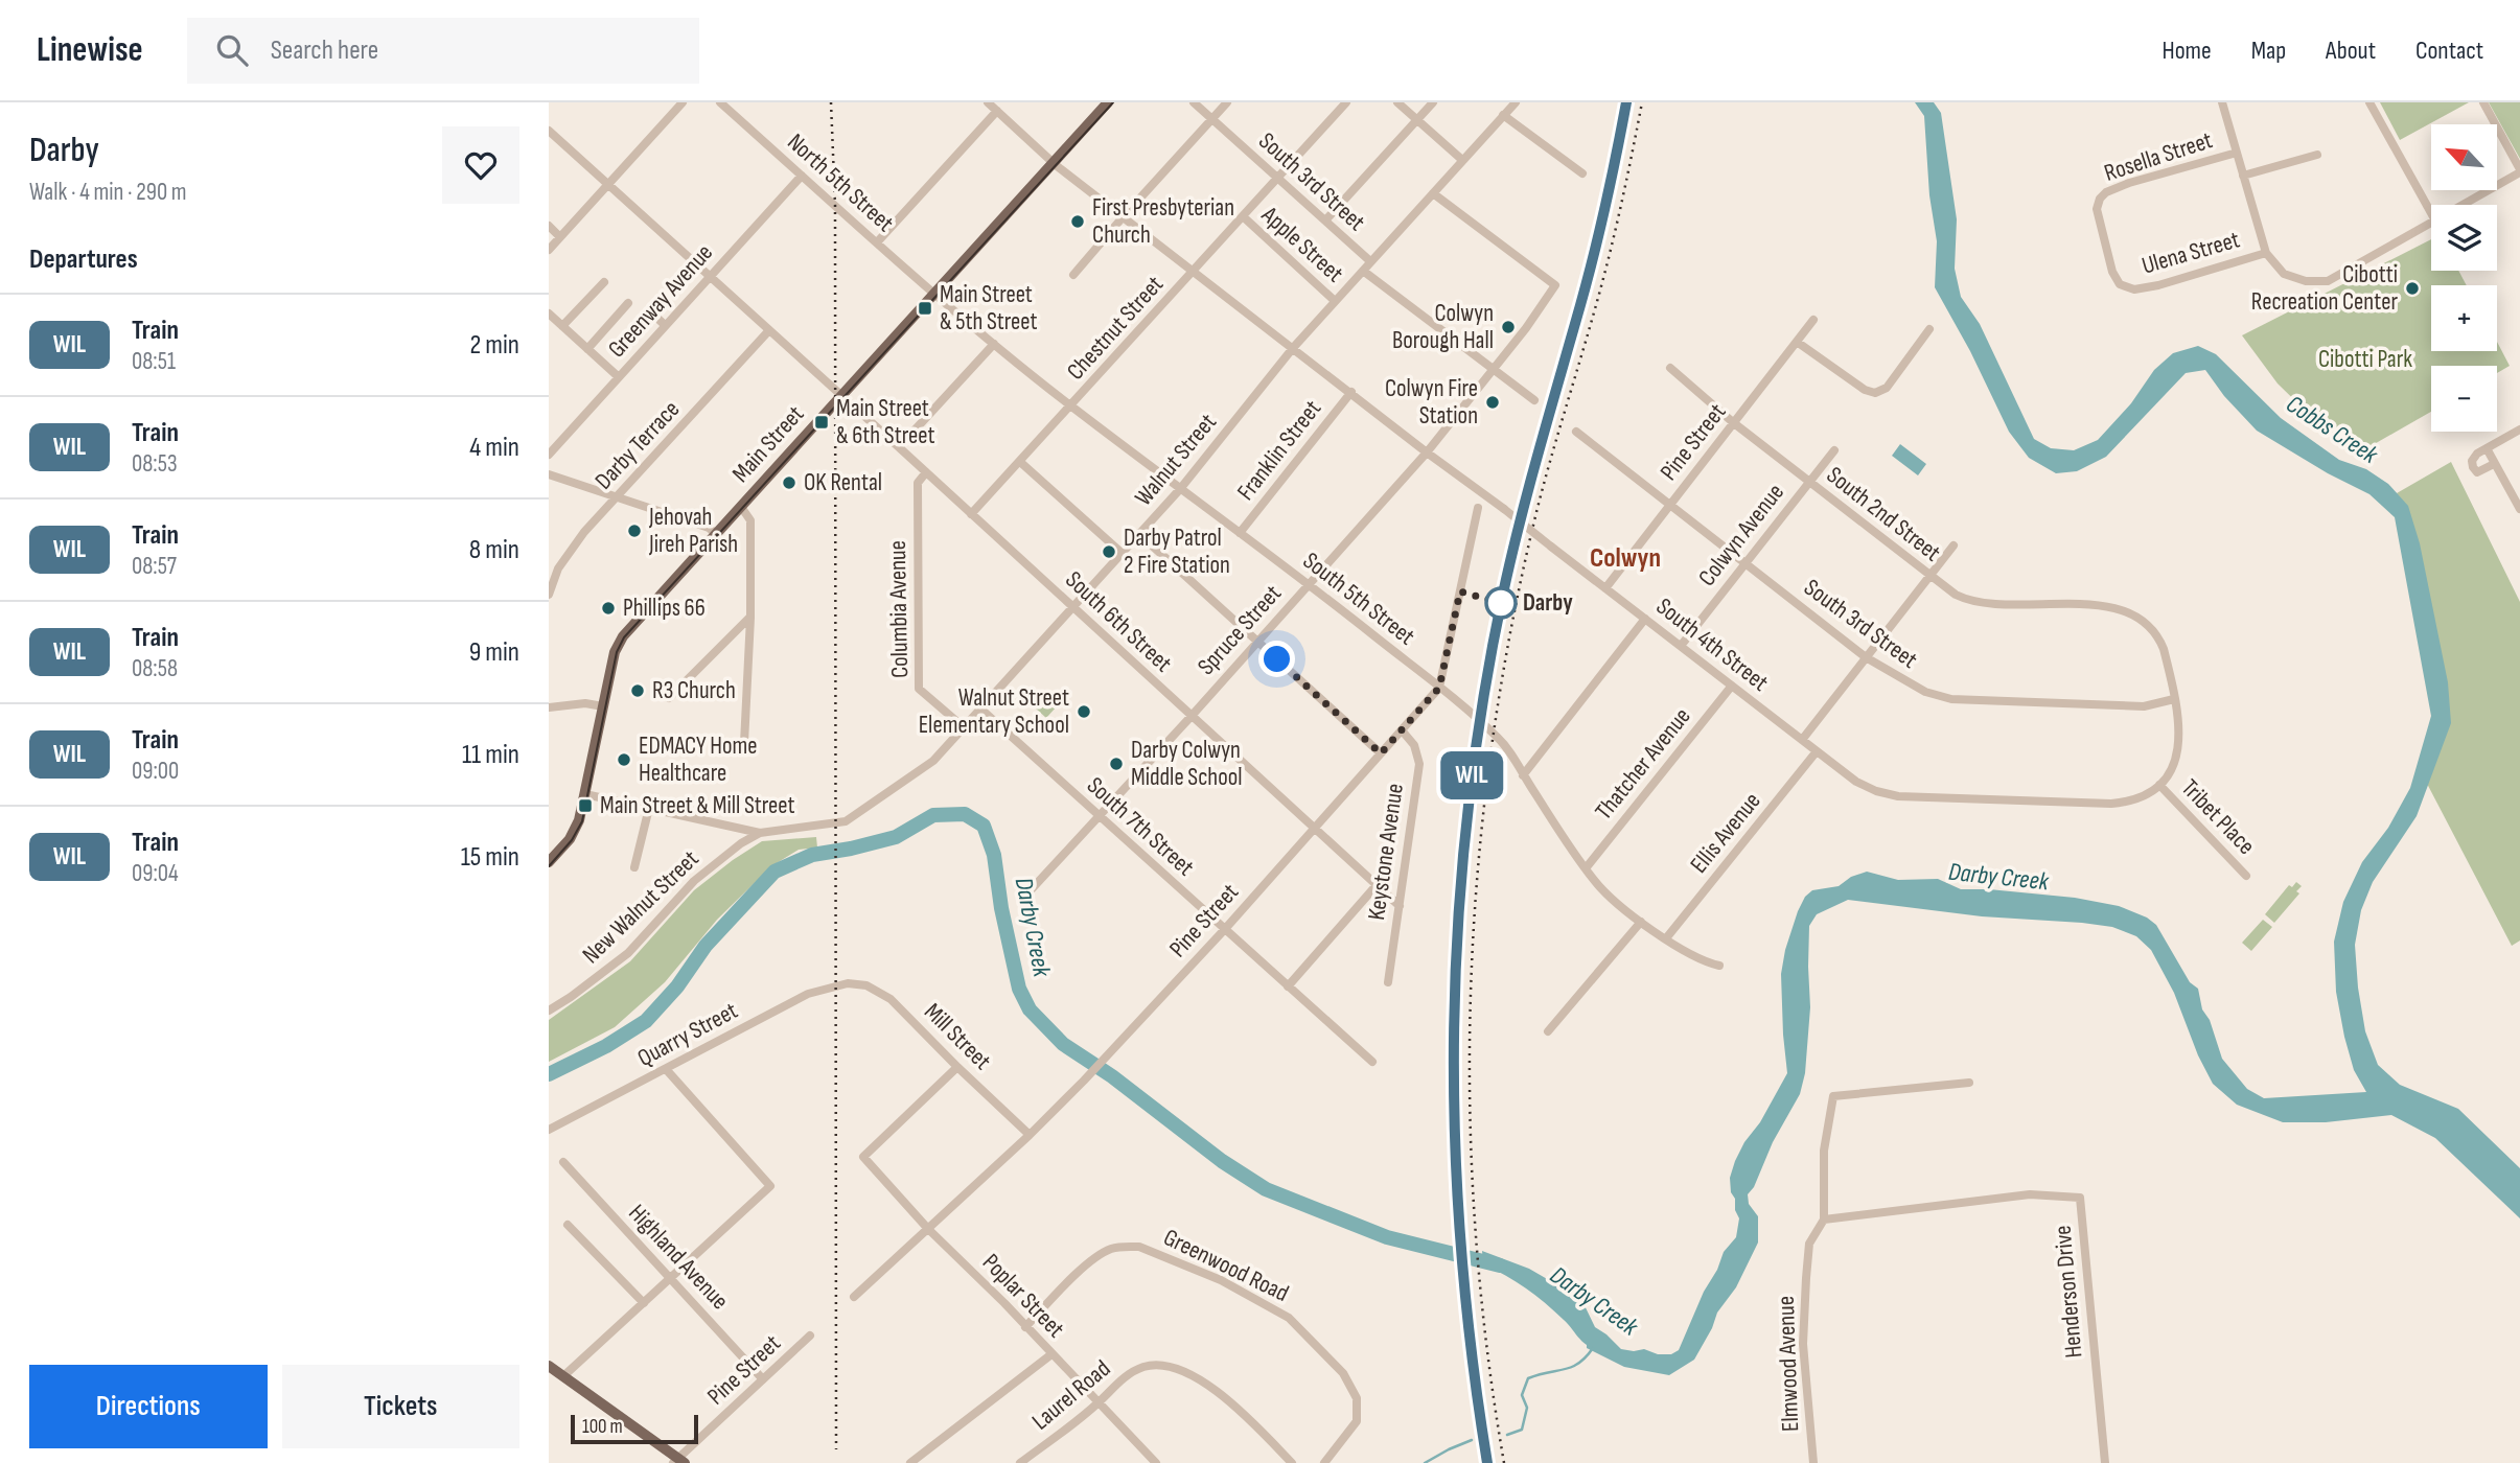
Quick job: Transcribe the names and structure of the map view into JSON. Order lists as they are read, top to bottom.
{
  "streets": {
    "main road": ["Main Street"],
    "street": [
      "Rosella Street",
      "South 3rd Street",
      "North 5th Street",
      "Apple Street",
      "Ulena Street",
      "Greenway Avenue",
      "Chestnut Street",
      "Pine Street",
      "Darby Terrace",
      "Franklin Street",
      "Walnut Street",
      "South 2nd Street",
      "Colwyn Avenue",
      "South 5th Street",
      "Columbia Avenue",
      "South 6th Street",
      "Spruce Street",
      "South 4th Street",
      "Thatcher Avenue",
      "Tribet Place",
      "South 7th Street",
      "Ellis Avenue",
      "Keystone Avenue",
      "New Walnut Street",
      "Quarry Street",
      "Mill Street",
      "Highland Avenue",
      "Greenwood Road",
      "Henderson Drive",
      "Poplar Street",
      "Elmwood Avenue",
      "Laurel Road"
    ]
  },
  "crossings": [
    ["Rosella Street", "Ulena Street"],
    ["South 3rd Street", "Chestnut Street"],
    ["South 3rd Street", "Pine Street"],
    ["South 3rd Street", "Walnut Street"],
    ["South 3rd Street", "Colwyn Avenue"],
    ["South 3rd Street", "Spruce Street"],
    ["South 3rd Street", "Tribet Place"],
    ["North 5th Street", "Greenway Avenue"],
    ["North 5th Street", "Main Street"],
    ["North 5th Street", "South 5th Street"],
    ["Apple Street", "Chestnut Street"],
    ["Apple Street", "Walnut Street"],
    ["Greenway Avenue", "South 6th Street"],
    ["Chestnut Street", "South 5th Street"],
    ["Chestnut Street", "South 6th Street"],
    ["Chestnut Street", "South 4th Street"],
    ["Pine Street", "South 2nd Street"],
    ["Pine Street", "South 5th Street"],
    ["Pine Street", "South 6th Street"],
    ["Pine Street", "South 4th Street"],
    ["Pine Street", "South 7th Street"],
    ["Pine Street", "Keystone Avenue"],
    ["Pine Street", "Mill Street"],
    ["Pine Street", "Highland Avenue"],
    ["Pine Street", "Poplar Street"],
    ["Main Street", "South 5th Street"],
    ["Main Street", "South 6th Street"],
    ["Main Street", "South 4th Street"],
    ["Darby Terrace", "South 6th Street"],
    ["Franklin Street", "South 5th Street"],
    ["Franklin Street", "South 4th Street"],
    ["Walnut Street", "South 5th Street"],
    ["Walnut Street", "Columbia Avenue"],
    ["Walnut Street", "South 6th Street"],
    ["Walnut Street", "Spruce Street"],
    ["Walnut Street", "South 4th Street"],
    ["Walnut Street", "South 7th Street"],
    ["Walnut Street", "New Walnut Street"],
    ["South 2nd Street", "Colwyn Avenue"],
    ["South 2nd Street", "Tribet Place"],
    ["Colwyn Avenue", "South 4th Street"],
    ["South 5th Street", "Spruce Street"],
    ["South 5th Street", "Thatcher Avenue"],
    ["South 5th Street", "Ellis Avenue"],
    ["Columbia Avenue", "South 6th Street"],
    ["South 6th Street", "Spruce Street"],
    ["South 6th Street", "Keystone Avenue"],
    ["Spruce Street", "South 4th Street"],
    ["Spruce Street", "South 7th Street"],
    ["South 4th Street", "Thatcher Avenue"],
    ["South 4th Street", "Tribet Place"],
    ["South 4th Street", "Ellis Avenue"],
    ["Quarry Street", "Mill Street"],
    ["Mill Street", "Poplar Street"],
    ["Greenwood Road", "Poplar Street"],
    ["Henderson Drive", "Elmwood Avenue"],
    ["Poplar Street", "Laurel Road"]
  ],
  "districts": ["Colwyn"],
  "water": ["Cobbs Creek", "Darby Creek"],
  "parks": ["Cibotti Park"],
  "places": {
    "other": [
      "First Presbyterian Church",
      "Cibotti Recreation Center",
      "Colwyn Borough Hall",
      "Colwyn Fire Station",
      "OK Rental",
      "Jehovah Jireh Parish",
      "Darby Patrol 2 Fire Station",
      "Darby",
      "Phillips 66",
      "R3 Church",
      "Walnut Street Elementary School",
      "EDMACY Home Healthcare",
      "Darby Colwyn Middle School"
    ],
    "transit": ["Main Street & 5th Street", "Main Street & 6th Street", "Main Street & Mill Street"]
  },
  "scale_bar": "100 m",
  "north": "top left",
  "page": {
    "header": "Linewise",
    "search": "Search here",
    "nav": [
      "Home",
      "Map",
      "About",
      "Contact"
    ],
    "heading": [
      ["Darby", "Walk · 4 min · 290 m"],
      "Departures"
    ],
    "on_map": "WIL",
    "map_buttons": ["+", "−"],
    "list": [
      {
        "mark": "WIL",
        "name": "Train",
        "note": "08:51",
        "value": "2 min"
      },
      {
        "mark": "WIL",
        "name": "Train",
        "note": "08:53",
        "value": "4 min"
      },
      {
        "mark": "WIL",
        "name": "Train",
        "note": "08:57",
        "value": "8 min"
      },
      {
        "mark": "WIL",
        "name": "Train",
        "note": "08:58",
        "value": "9 min"
      },
      {
        "mark": "WIL",
        "name": "Train",
        "note": "09:00",
        "value": "11 min"
      },
      {
        "mark": "WIL",
        "name": "Train",
        "note": "09:04",
        "value": "15 min"
      }
    ],
    "buttons": ["Directions", "Tickets"],
    "scale": "100 m"
  }
}
